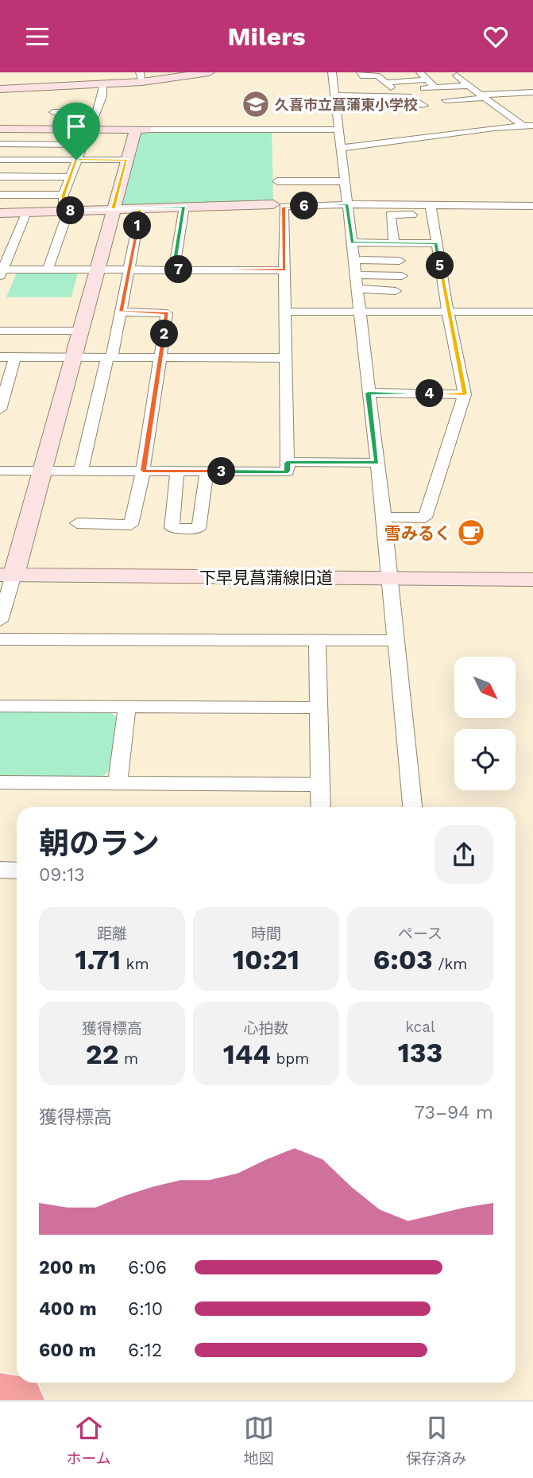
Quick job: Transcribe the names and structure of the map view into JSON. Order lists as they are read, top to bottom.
{
  "streets": {
    "street": ["下早見菖蒲線旧道"]
  },
  "places": {
    "school or university": ["久喜市立菖蒲東小学校"],
    "cafe": ["雪みるく"]
  },
  "north": "bottom right",
  "page": {
    "header": "Milers",
    "pins": [
      "6",
      "8",
      "1",
      "5",
      "7",
      "2",
      "4",
      "3"
    ],
    "heading": ["朝のラン", "09:13"],
    "stats": [
      ["距離", "1.71 km"],
      ["時間", "10:21"],
      ["ペース", "6:03 /km"],
      ["獲得標高", "22 m"],
      ["心拍数", "144 bpm"],
      ["kcal", "133"]
    ],
    "chart": ["獲得標高", "73–94 m"],
    "list": [
      {
        "name": "200 m",
        "note": "6:06"
      },
      {
        "name": "400 m",
        "note": "6:10"
      },
      {
        "name": "600 m",
        "note": "6:12"
      }
    ],
    "tabs": ["ホーム", "地図", "保存済み"]
  }
}
